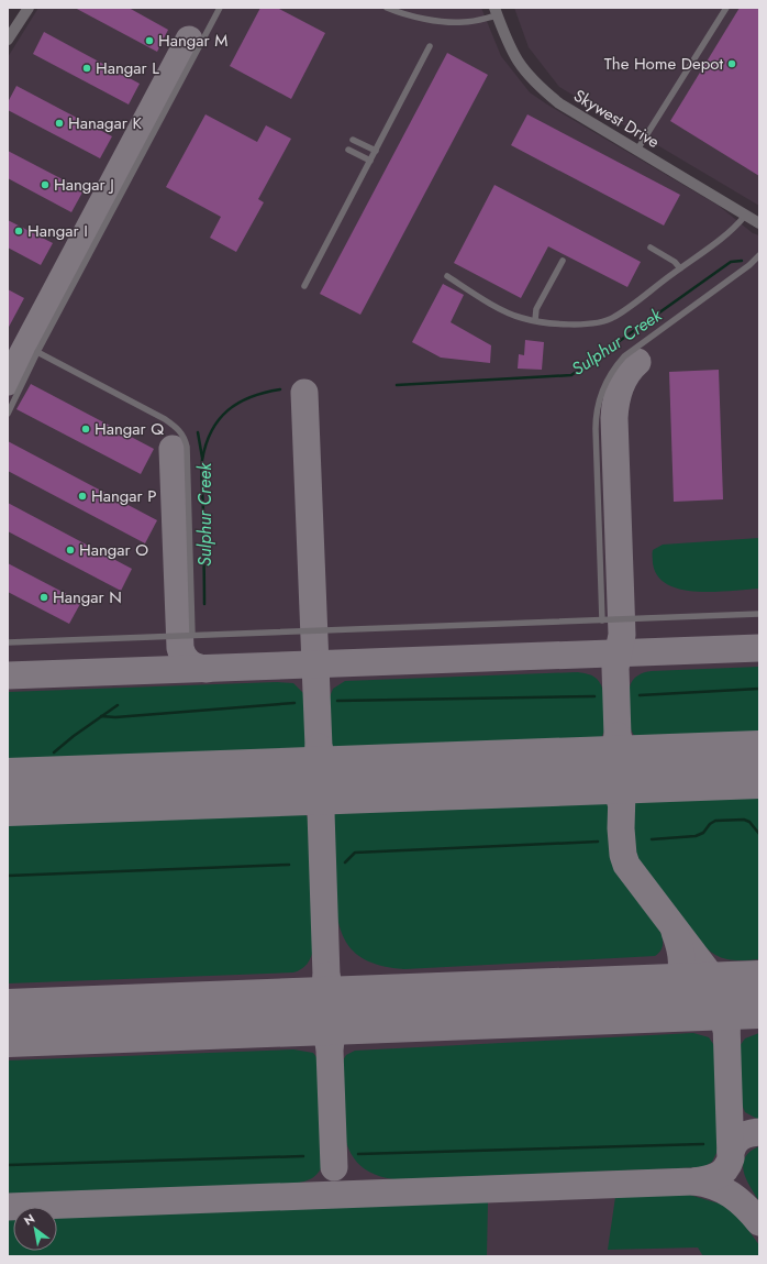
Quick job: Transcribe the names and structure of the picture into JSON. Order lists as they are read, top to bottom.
{
  "streets": {
    "street": ["Skywest Drive"]
  },
  "water": ["Sulphur Creek"],
  "places": [
    "Hangar M",
    "The Home Depot",
    "Hangar L",
    "Hanagar K",
    "Hangar J",
    "Hangar I",
    "Hangar Q",
    "Hangar P",
    "Hangar O",
    "Hangar N"
  ],
  "north": "top left"
}
